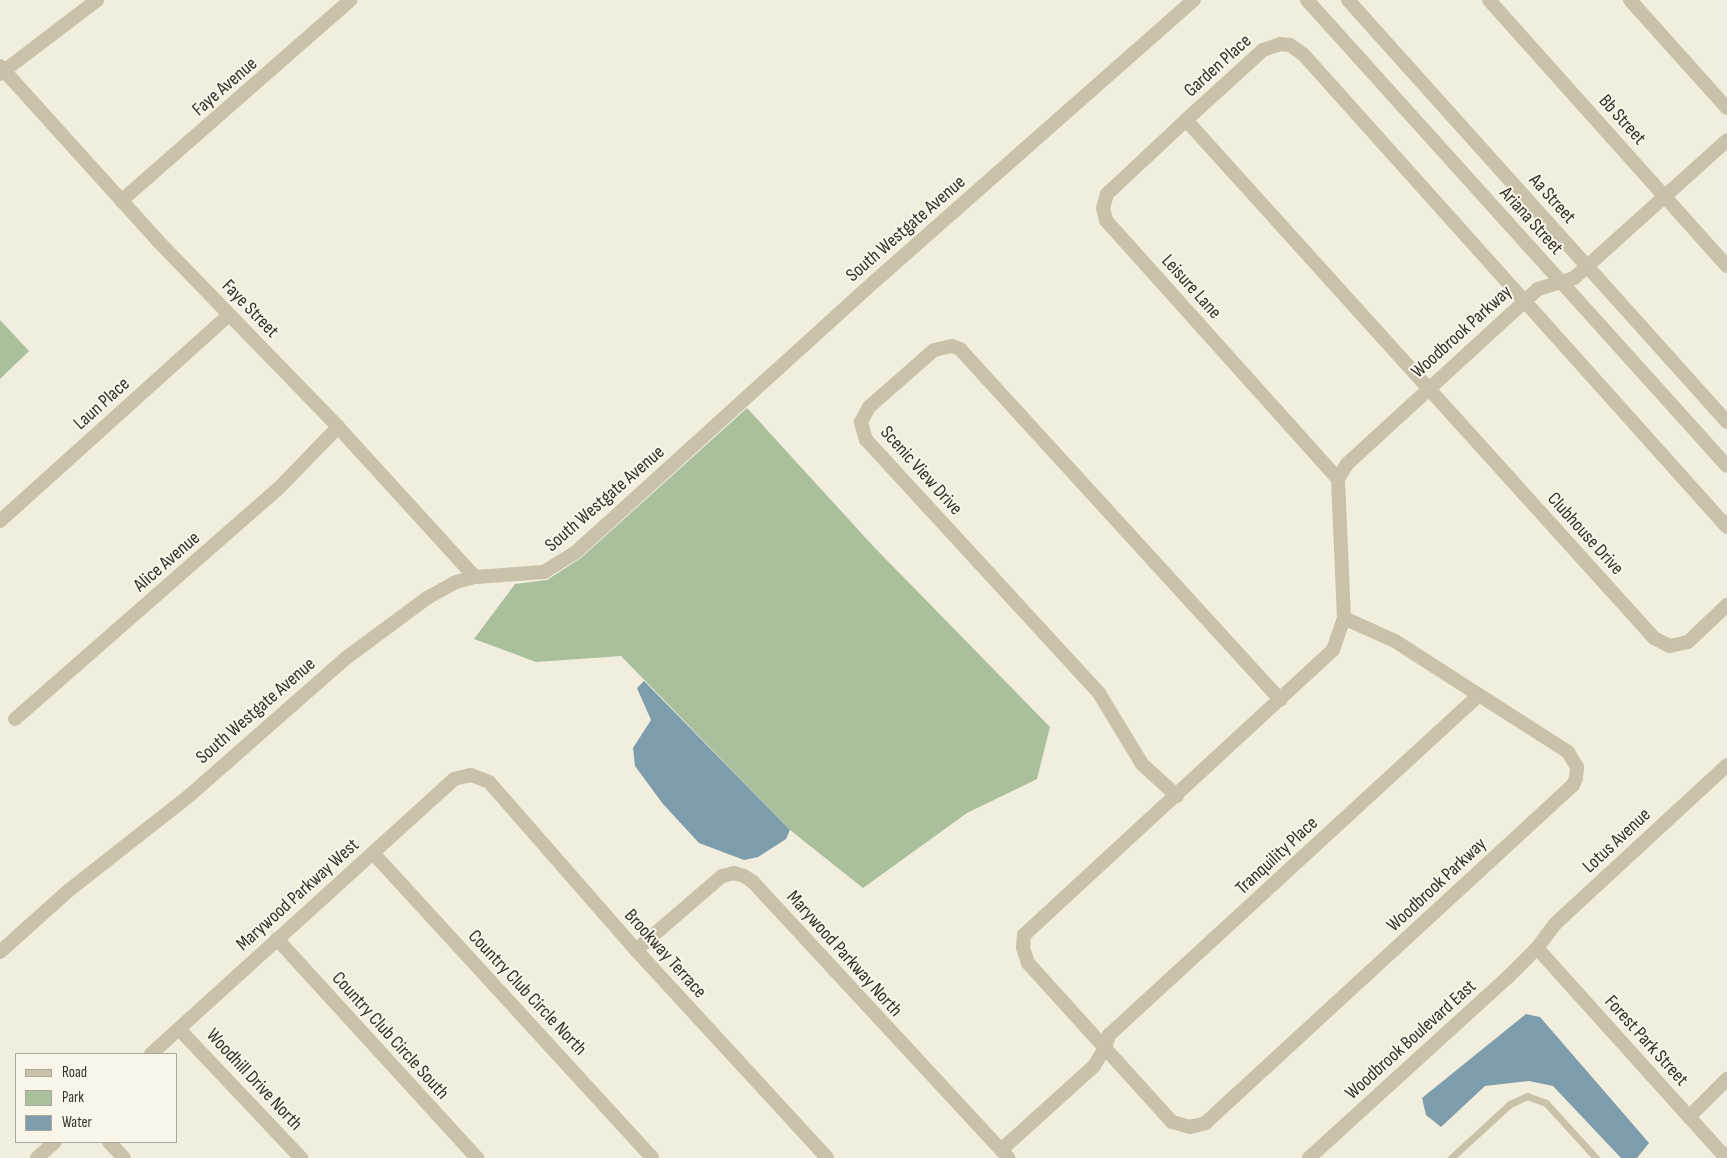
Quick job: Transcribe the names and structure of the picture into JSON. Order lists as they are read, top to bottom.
{
  "streets": {
    "street": [
      "Garden Place",
      "Faye Avenue",
      "Bb Street",
      "Aa Street",
      "Ariana Street",
      "South Westgate Avenue",
      "Leisure Lane",
      "Faye Street",
      "Woodbrook Parkway",
      "Laun Place",
      "Scenic View Drive",
      "Clubhouse Drive",
      "Alice Avenue",
      "Lotus Avenue",
      "Tranquility Place",
      "Marywood Parkway West",
      "Brookway Terrace",
      "Marywood Parkway North",
      "Country Club Circle North",
      "Country Club Circle South",
      "Woodbrook Boulevard East",
      "Forest Park Street",
      "Woodhill Drive North"
    ]
  },
  "crossings": [
    ["Garden Place", "Leisure Lane"],
    ["Garden Place", "Woodbrook Parkway"],
    ["Garden Place", "Clubhouse Drive"],
    ["Faye Avenue", "Faye Street"],
    ["Bb Street", "Woodbrook Parkway"],
    ["Aa Street", "Woodbrook Parkway"],
    ["Ariana Street", "Woodbrook Parkway"],
    ["South Westgate Avenue", "Faye Street"],
    ["Leisure Lane", "Woodbrook Parkway"],
    ["Faye Street", "Laun Place"],
    ["Faye Street", "Alice Avenue"],
    ["Woodbrook Parkway", "Scenic View Drive"],
    ["Woodbrook Parkway", "Clubhouse Drive"],
    ["Woodbrook Parkway", "Tranquility Place"],
    ["Lotus Avenue", "Woodbrook Boulevard East"],
    ["Lotus Avenue", "Forest Park Street"],
    ["Marywood Parkway West", "Brookway Terrace"],
    ["Marywood Parkway West", "Country Club Circle North"],
    ["Marywood Parkway West", "Country Club Circle South"],
    ["Marywood Parkway West", "Woodhill Drive North"],
    ["Brookway Terrace", "Marywood Parkway North"],
    ["Woodbrook Boulevard East", "Forest Park Street"]
  ],
  "legend": ["Road", "Park", "Water"]
}
